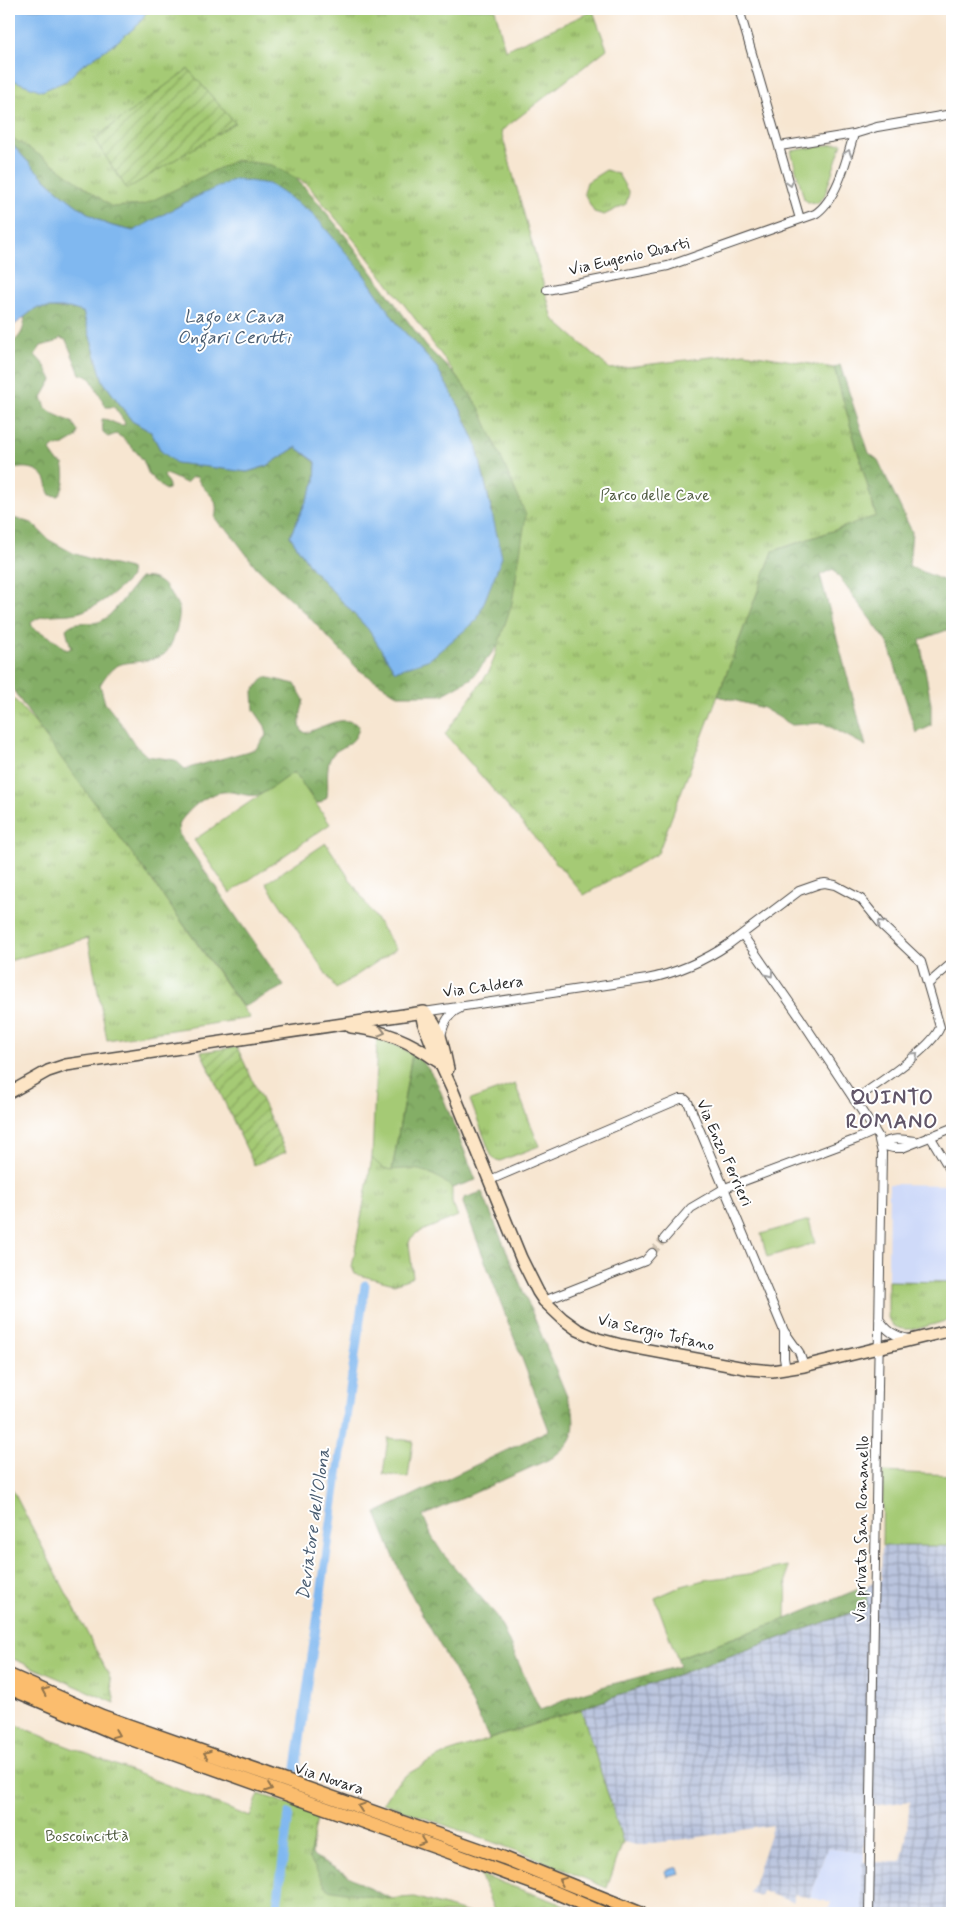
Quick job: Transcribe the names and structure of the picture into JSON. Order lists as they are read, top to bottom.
{
  "streets": {
    "main road": ["Via Novara"],
    "street": [
      "Via Eugenio Quarti",
      "Via Caldera",
      "Via Enzo Ferrieri",
      "Via Sergio Tofano",
      "Via privata San Romanello"
    ]
  },
  "crossings": [
    ["Via Caldera", "Via Sergio Tofano"],
    ["Via Caldera", "Via privata San Romanello"],
    ["Via Enzo Ferrieri", "Via Sergio Tofano"],
    ["Via Sergio Tofano", "Via privata San Romanello"]
  ],
  "districts": ["QUINTO ROMANO"],
  "water": ["Lago ex Cava Ongari Cerutti", "Deviatore dell'Olona"],
  "parks": ["Parco delle Cave", "Boscoincittà"]
}
